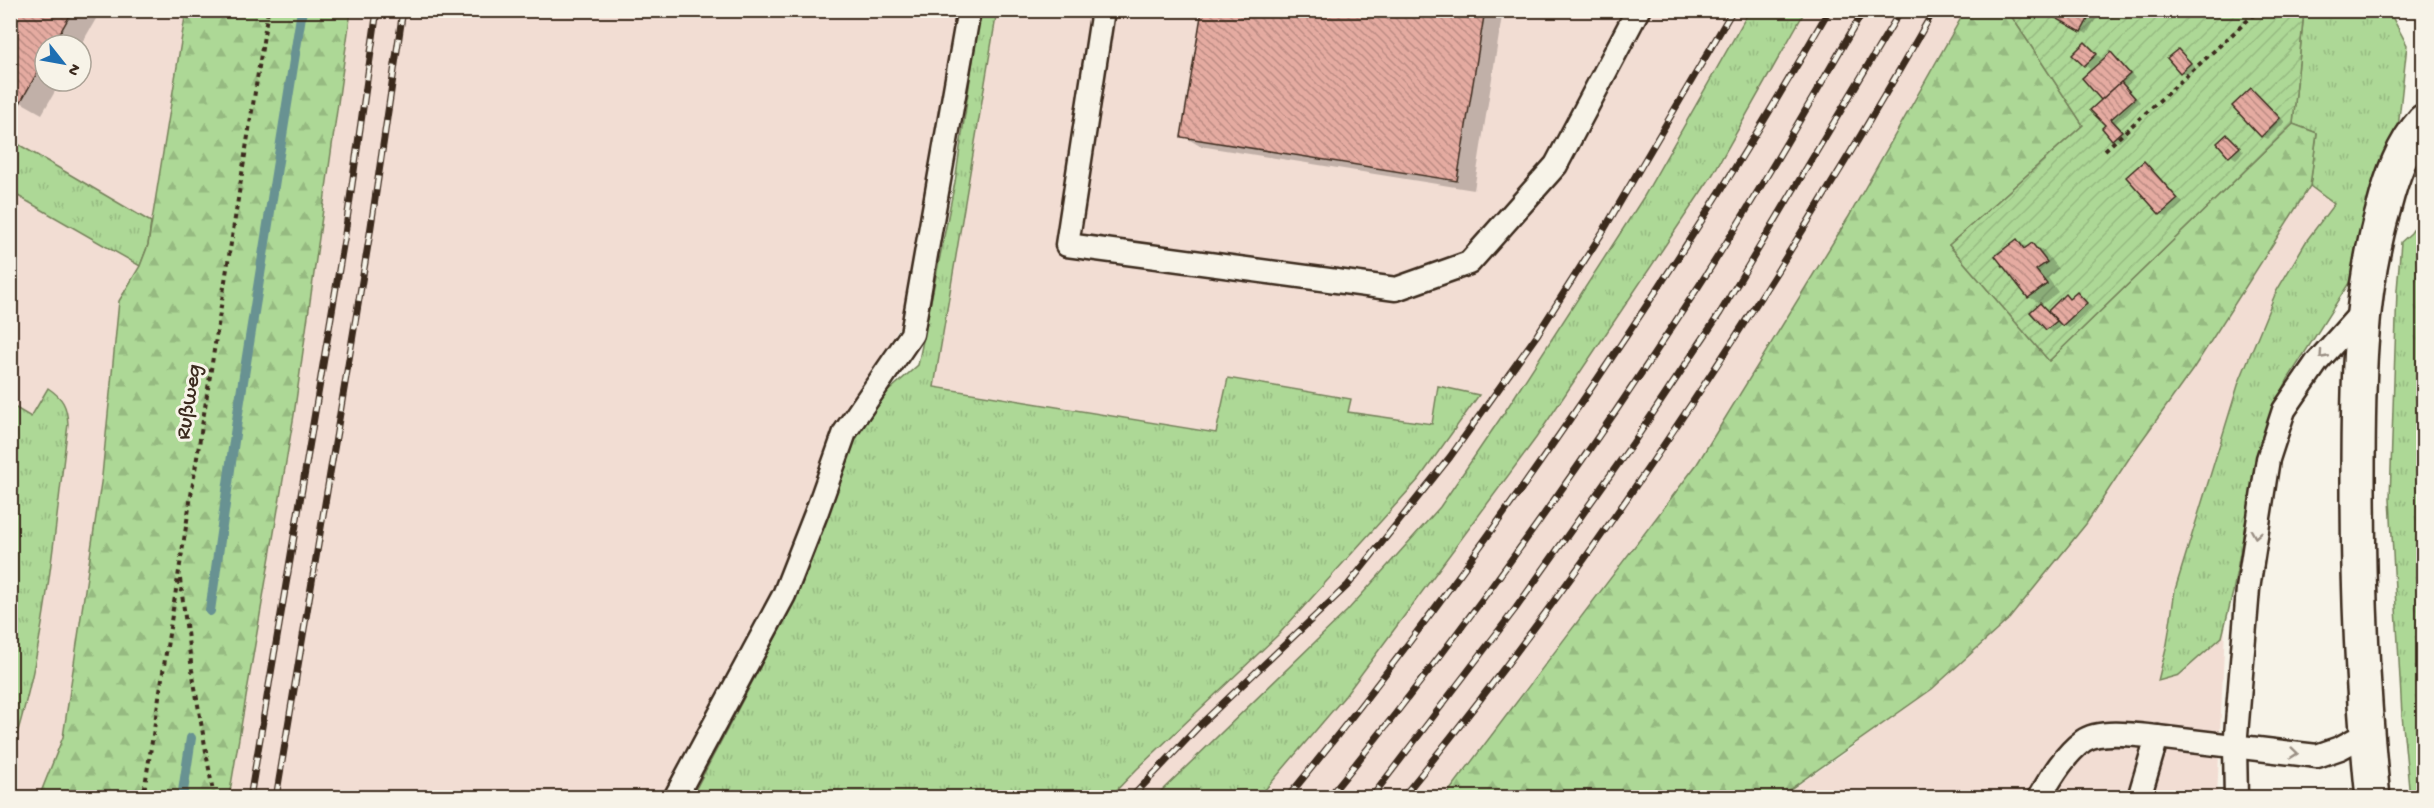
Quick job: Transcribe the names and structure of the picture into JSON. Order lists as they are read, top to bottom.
{
  "streets": {
    "path": ["Rußweg"]
  },
  "north": "bottom right"
}
